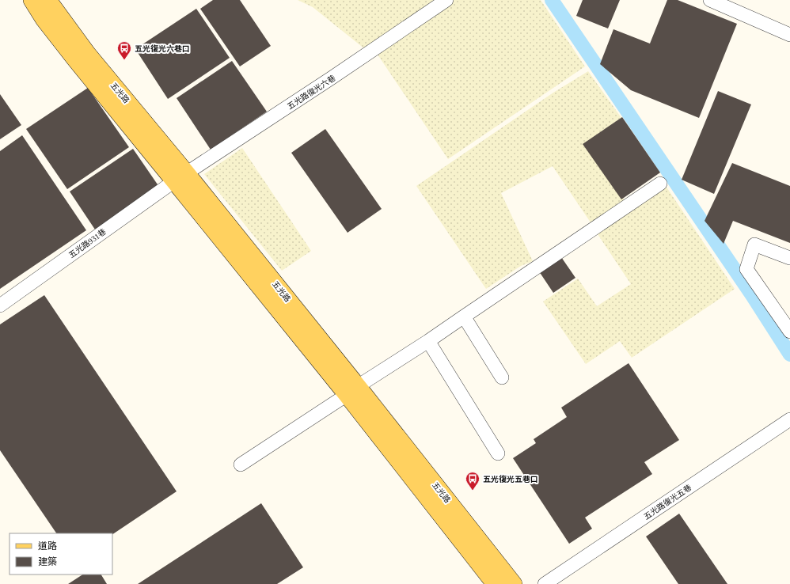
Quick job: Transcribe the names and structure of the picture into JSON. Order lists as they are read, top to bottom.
{
  "streets": {
    "main road": ["五光路"],
    "lane": ["五光路復光六巷", "五光路931巷", "五光路復光五巷"]
  },
  "crossings": [
    ["五光路復光六巷", "五光路"],
    ["五光路復光六巷", "五光路931巷"],
    ["五光路", "五光路931巷"]
  ],
  "places": {
    "bus stop": ["五光復光六巷口", "五光復光五巷口"]
  },
  "legend": ["道路", "建築"]
}
